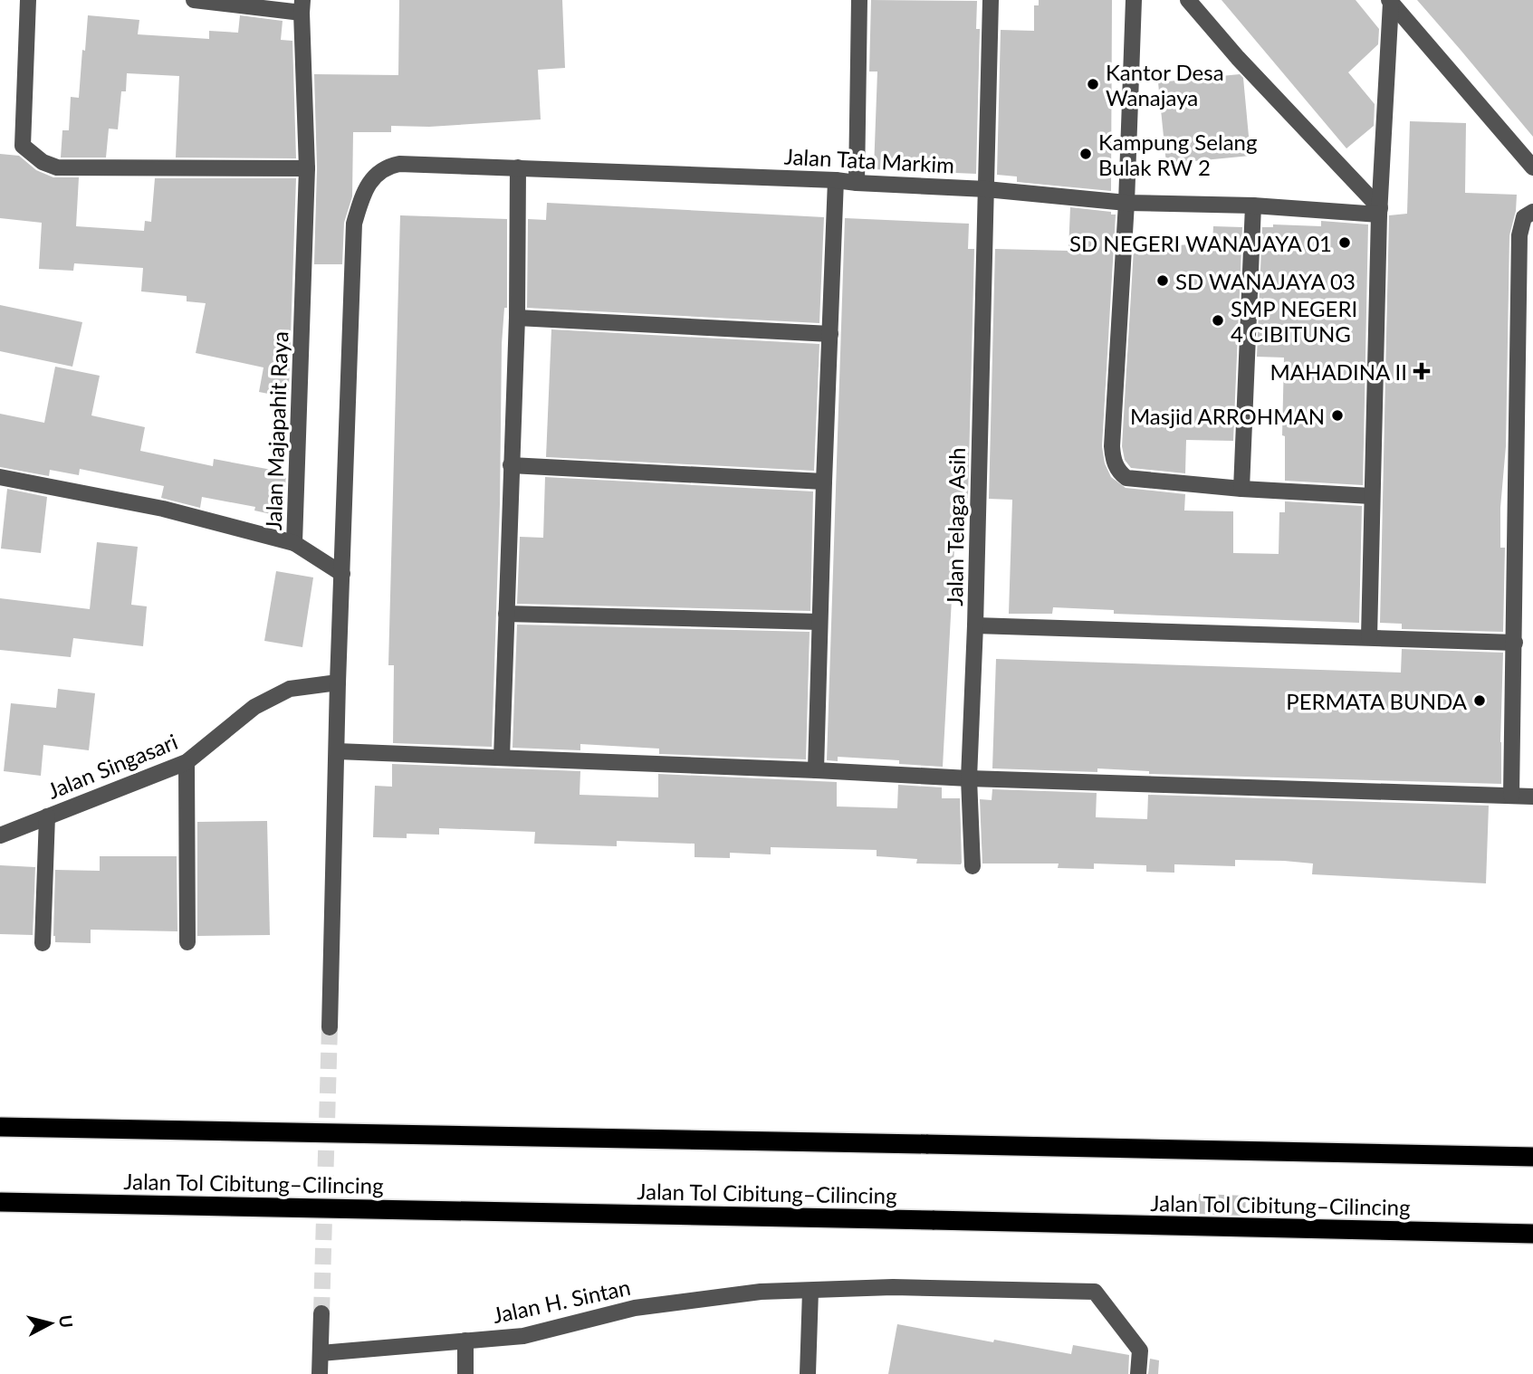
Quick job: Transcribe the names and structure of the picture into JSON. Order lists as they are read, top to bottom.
{
  "streets": {
    "highway": ["Jalan Tol Cibitung–Cilincing"],
    "street": [
      "Jalan Tata Markim",
      "Jalan Majapahit Raya",
      "Jalan Telaga Asih",
      "Jalan Singasari",
      "Jalan H. Sintan"
    ]
  },
  "crossings": [
    ["Jalan Tata Markim", "Jalan Majapahit Raya"],
    ["Jalan Tata Markim", "Jalan Telaga Asih"]
  ],
  "places": {
    "other": [
      "Kantor Desa Wanajaya",
      "Kampung Selang Bulak RW 2",
      "SD NEGERI WANAJAYA 01",
      "SD WANAJAYA 03",
      "SMP NEGERI 4 CIBITUNG",
      "Masjid ARROHMAN",
      "PERMATA BUNDA"
    ],
    "health": ["MAHADINA II"]
  },
  "north": "right"
}
